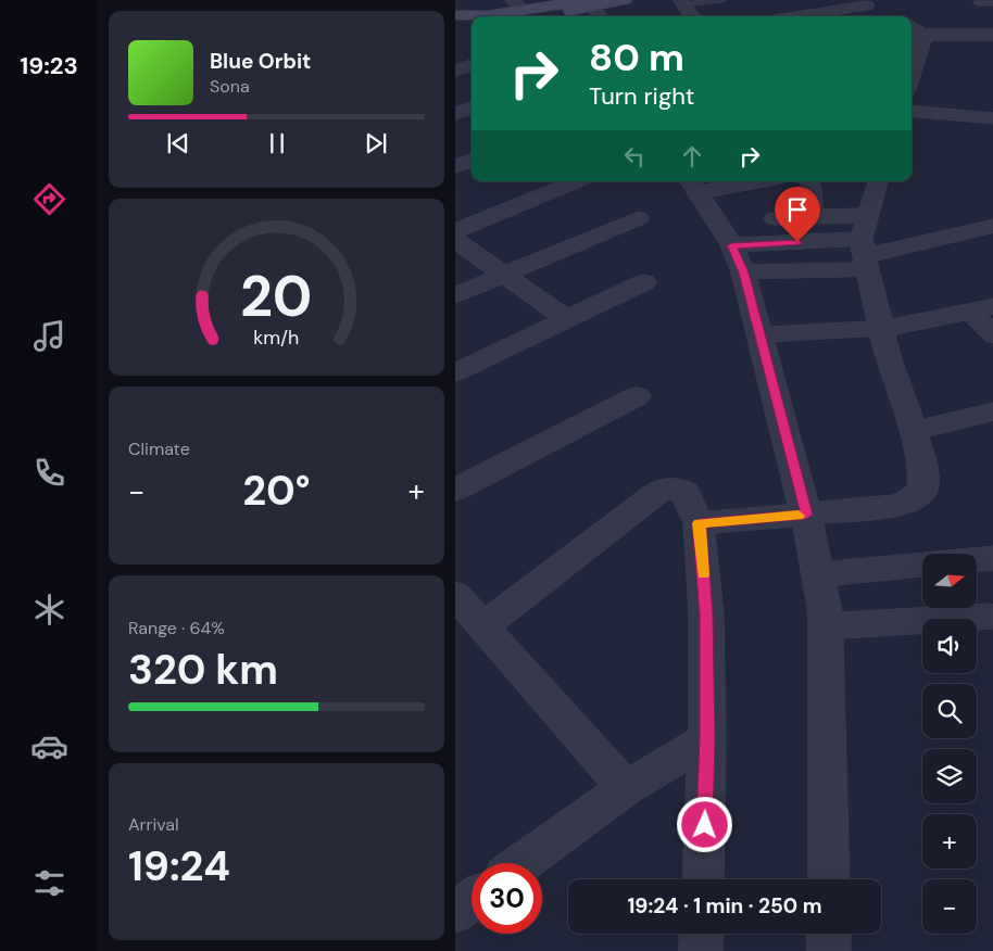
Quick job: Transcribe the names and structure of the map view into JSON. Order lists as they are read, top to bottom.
{
  "north": "right",
  "page": {
    "tabs": "19:23",
    "turn": ["80 m", "Turn right"],
    "song": ["Blue Orbit", "Sona"],
    "tile": [
      "Climate",
      ["Range · 64%", "320 km"],
      ["Arrival", "19:24"]
    ],
    "heat": ["−", "20°", "+"],
    "map_buttons": ["+", "−"],
    "limit": "30",
    "trip": "19:24 · 1 min · 250 m",
    "gauge": ["20", "km/h"]
  }
}
